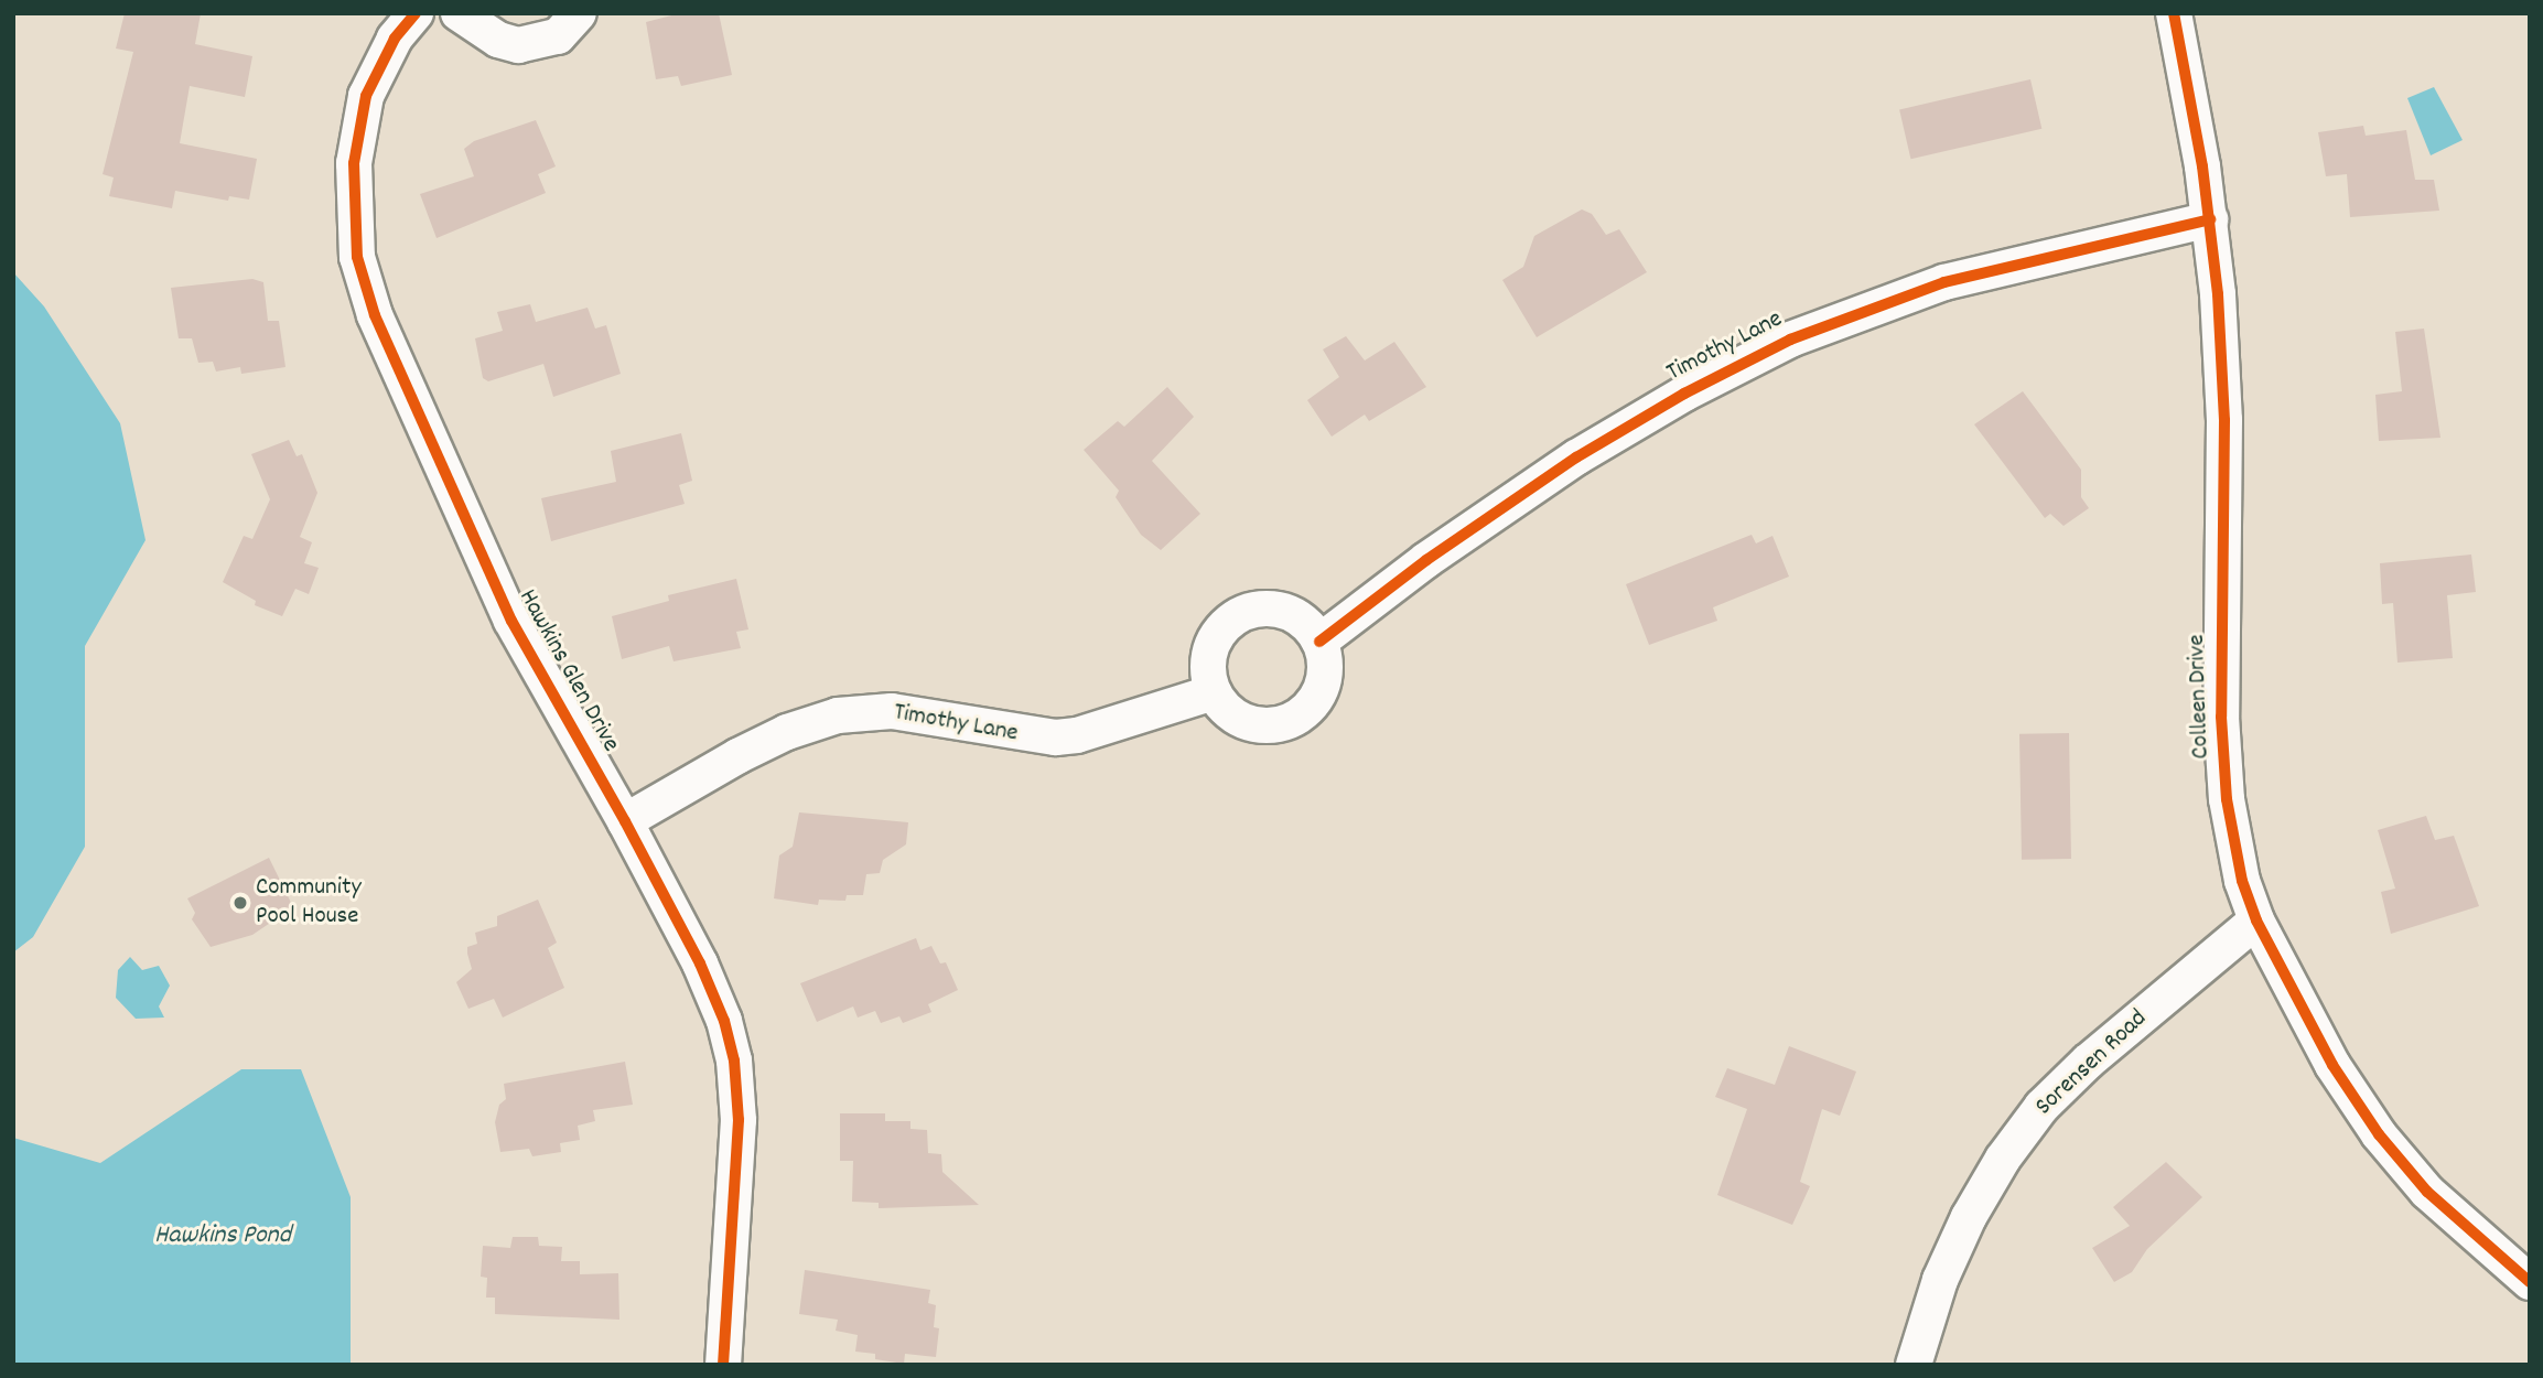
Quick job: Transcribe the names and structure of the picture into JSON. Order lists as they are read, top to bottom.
{
  "streets": {
    "street": [
      "Timothy Lane",
      "Hawkins Glen Drive",
      "Colleen Drive",
      "Sorensen Road"
    ]
  },
  "crossings": [
    ["Timothy Lane", "Hawkins Glen Drive"],
    ["Timothy Lane", "Colleen Drive"],
    ["Colleen Drive", "Sorensen Road"]
  ],
  "water": ["Hawkins Pond"],
  "places": ["Community Pool House"]
}
